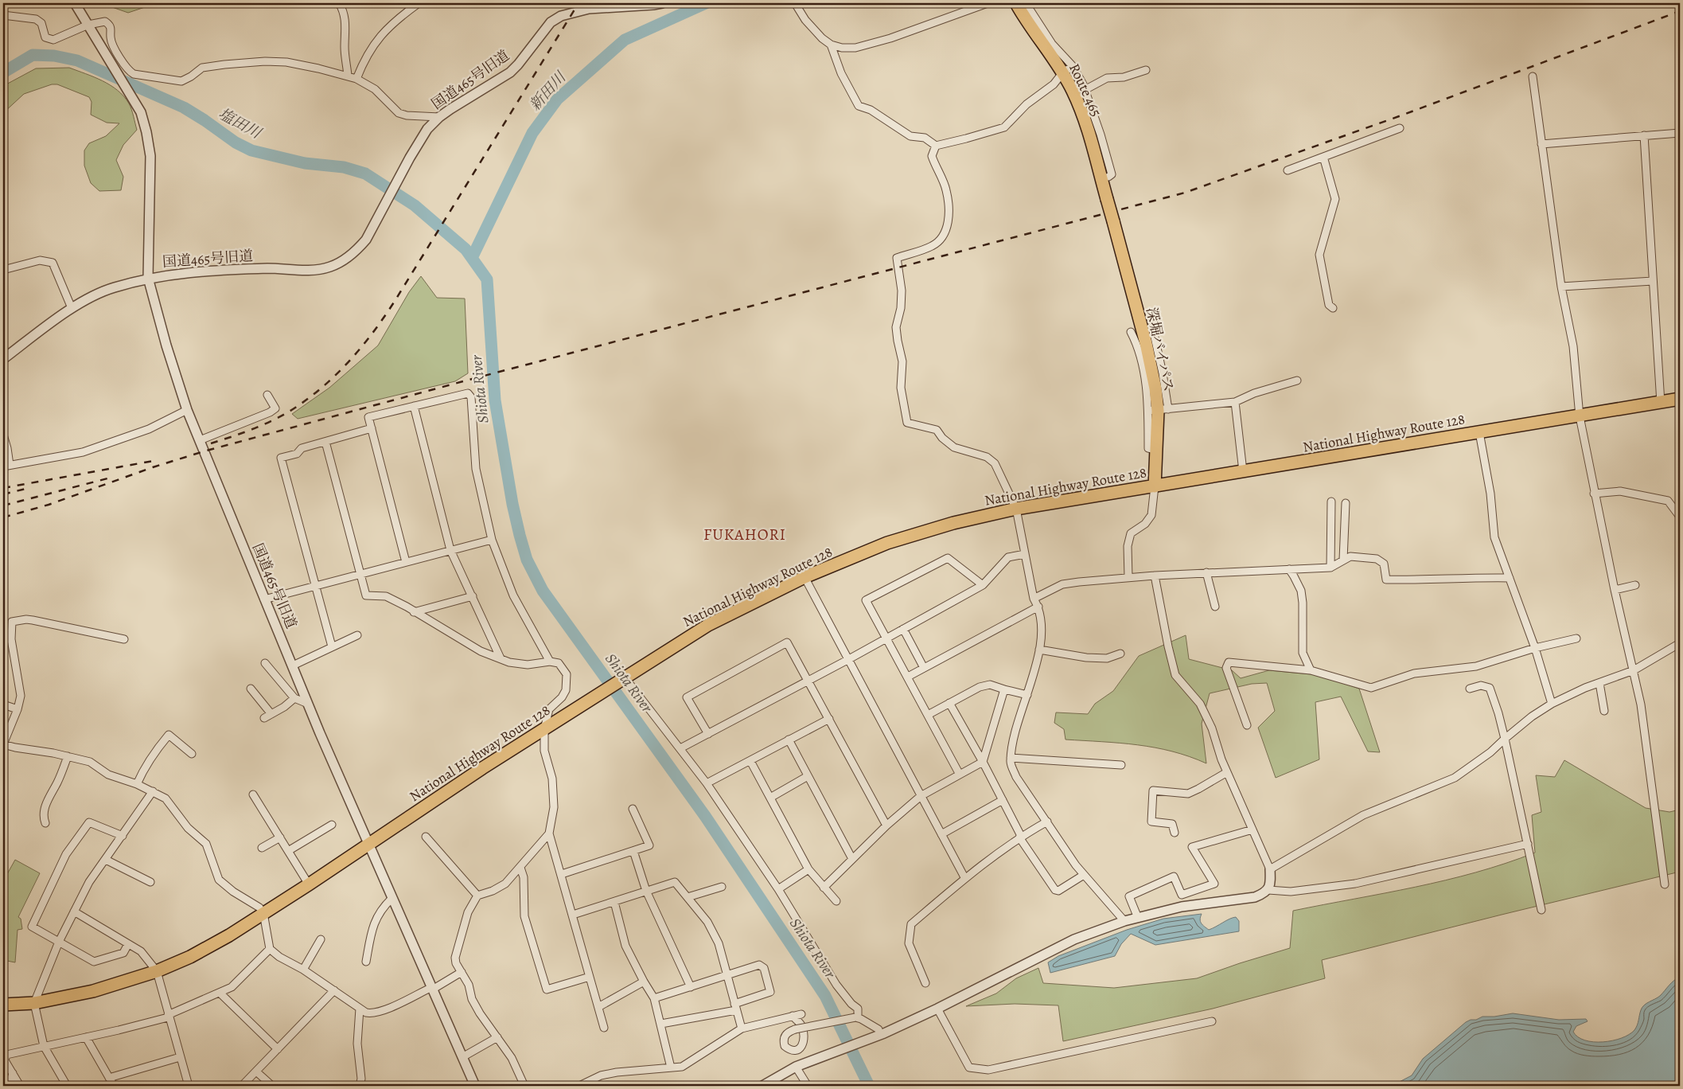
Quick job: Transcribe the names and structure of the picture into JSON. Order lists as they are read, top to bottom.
{
  "streets": {
    "highway": ["Route 465", "深堀バイパス", "National Highway Route 128"],
    "street": ["国道465号旧道"]
  },
  "crossings": [
    ["国道465号旧道", "National Highway Route 128"],
    ["Route 465", "深堀バイパス"],
    ["深堀バイパス", "National Highway Route 128"]
  ],
  "districts": ["FUKAHORI"],
  "water": ["新田川", "塩田川", "Shiota River"]
}
